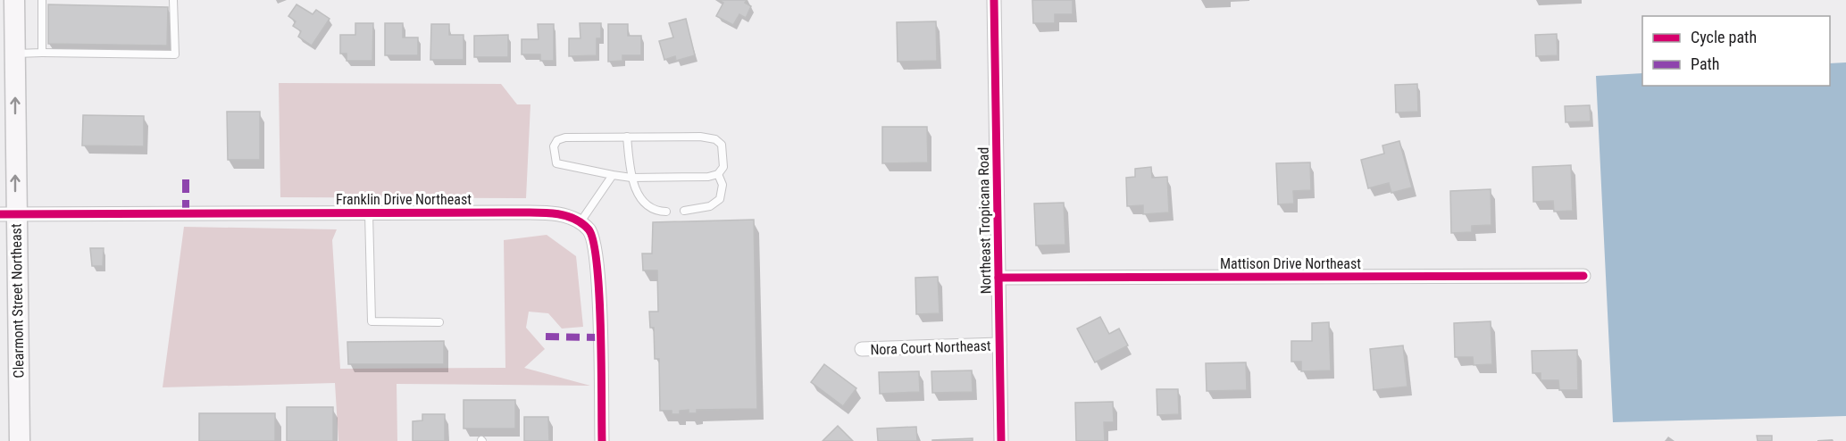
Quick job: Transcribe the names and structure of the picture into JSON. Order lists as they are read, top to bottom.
{
  "streets": {
    "street": [
      "Franklin Drive Northeast",
      "Northeast Tropicana Road",
      "Mattison Drive Northeast",
      "Clearmont Street Northeast",
      "Nora Court Northeast"
    ]
  },
  "crossings": [
    ["Franklin Drive Northeast", "Clearmont Street Northeast"],
    ["Northeast Tropicana Road", "Mattison Drive Northeast"],
    ["Northeast Tropicana Road", "Nora Court Northeast"]
  ],
  "one_way": ["Clearmont Street Northeast"],
  "legend": ["Cycle path", "Path"]
}
